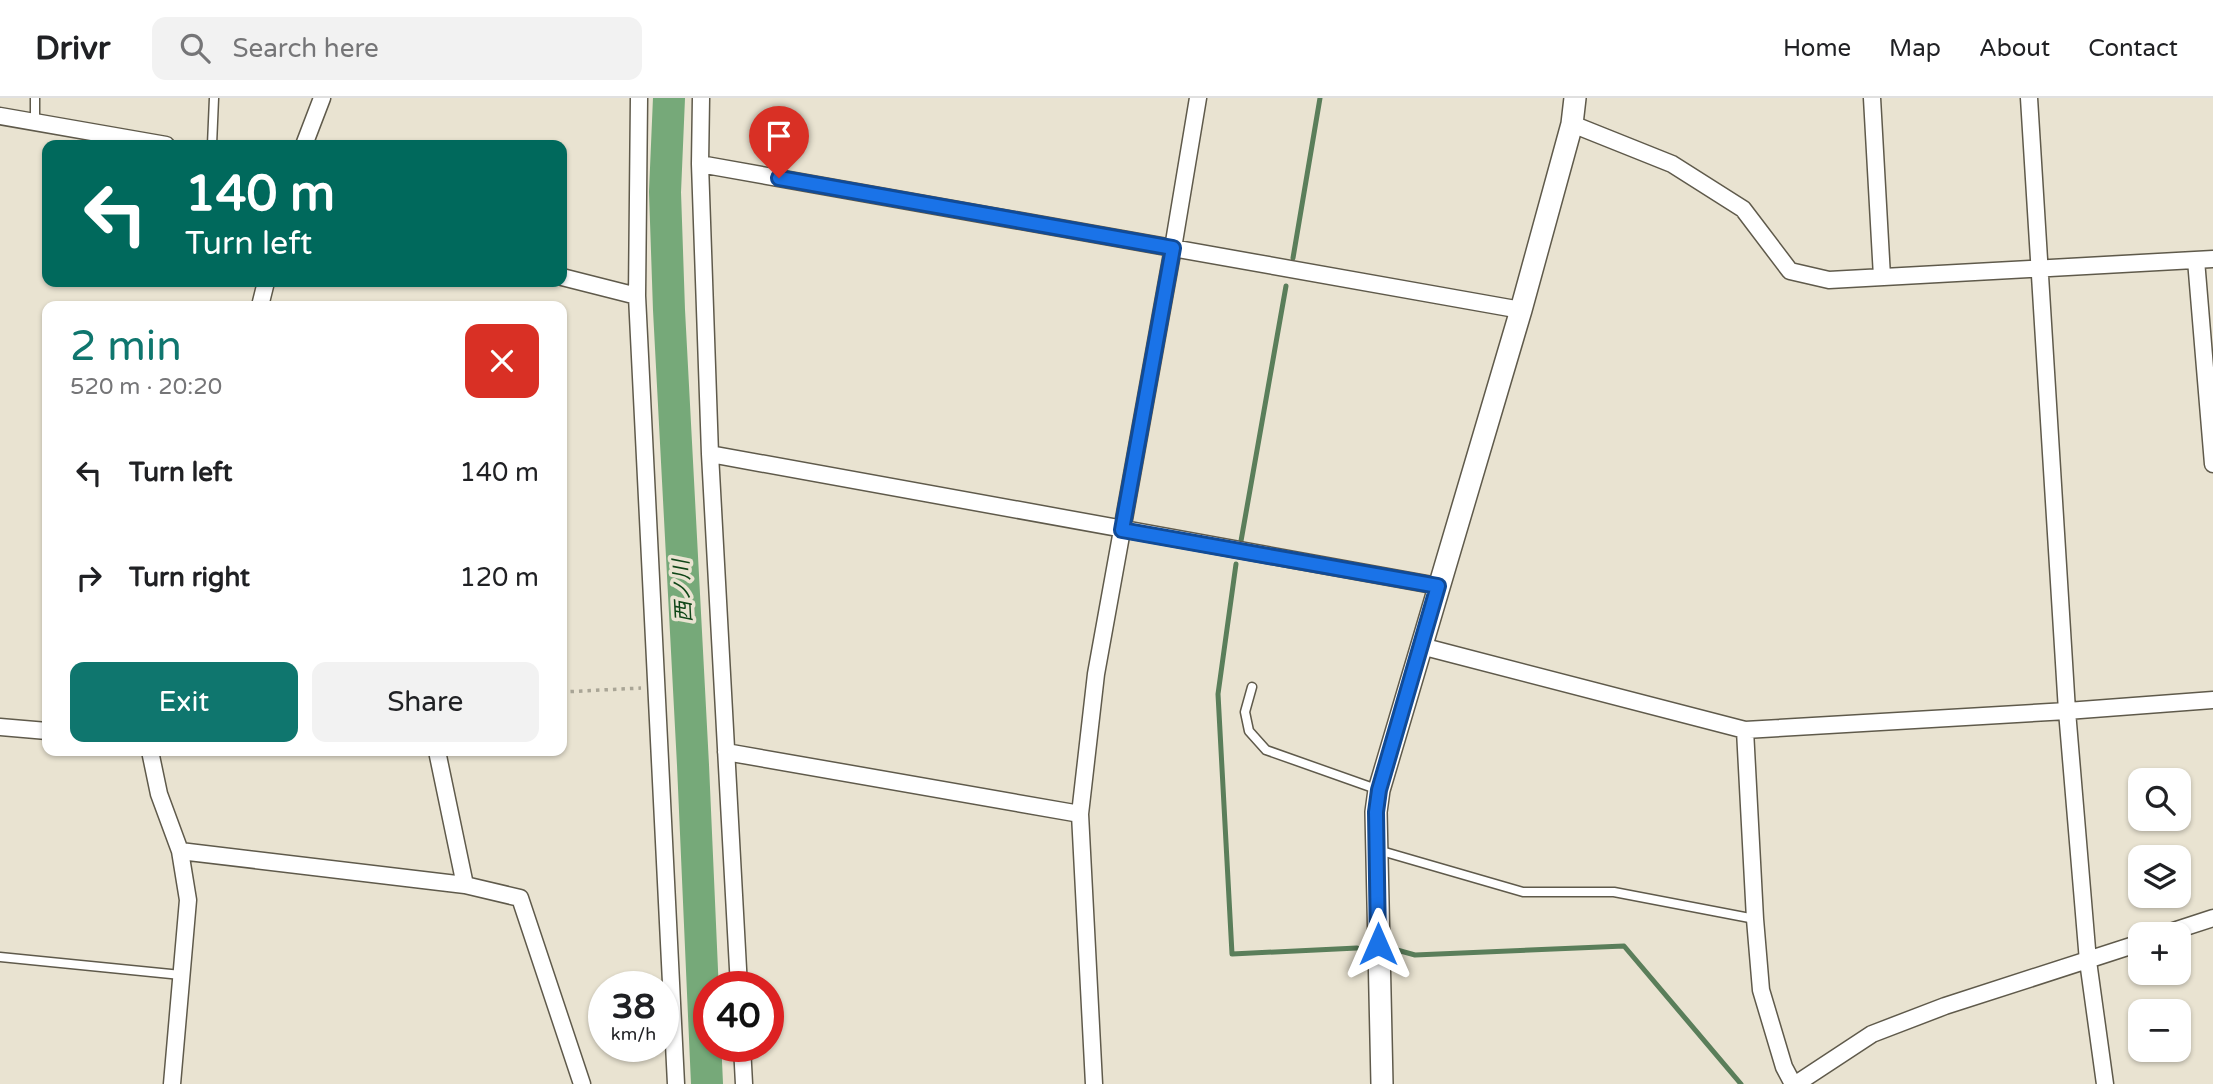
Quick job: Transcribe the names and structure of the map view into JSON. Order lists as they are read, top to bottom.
{
  "water": ["西ノ川"],
  "page": {
    "header": "Drivr",
    "search": "Search here",
    "nav": [
      "Home",
      "Map",
      "About",
      "Contact"
    ],
    "turn": ["140 m", "Turn left"],
    "heading": ["2 min", "520 m · 20:20"],
    "list": [
      {
        "name": "Turn left",
        "value": "140 m"
      },
      {
        "name": "Turn right",
        "value": "120 m"
      }
    ],
    "buttons": ["Exit", "Share"],
    "map_buttons": ["+", "−"],
    "speed": "38 km/h",
    "limit": "40"
  }
}
